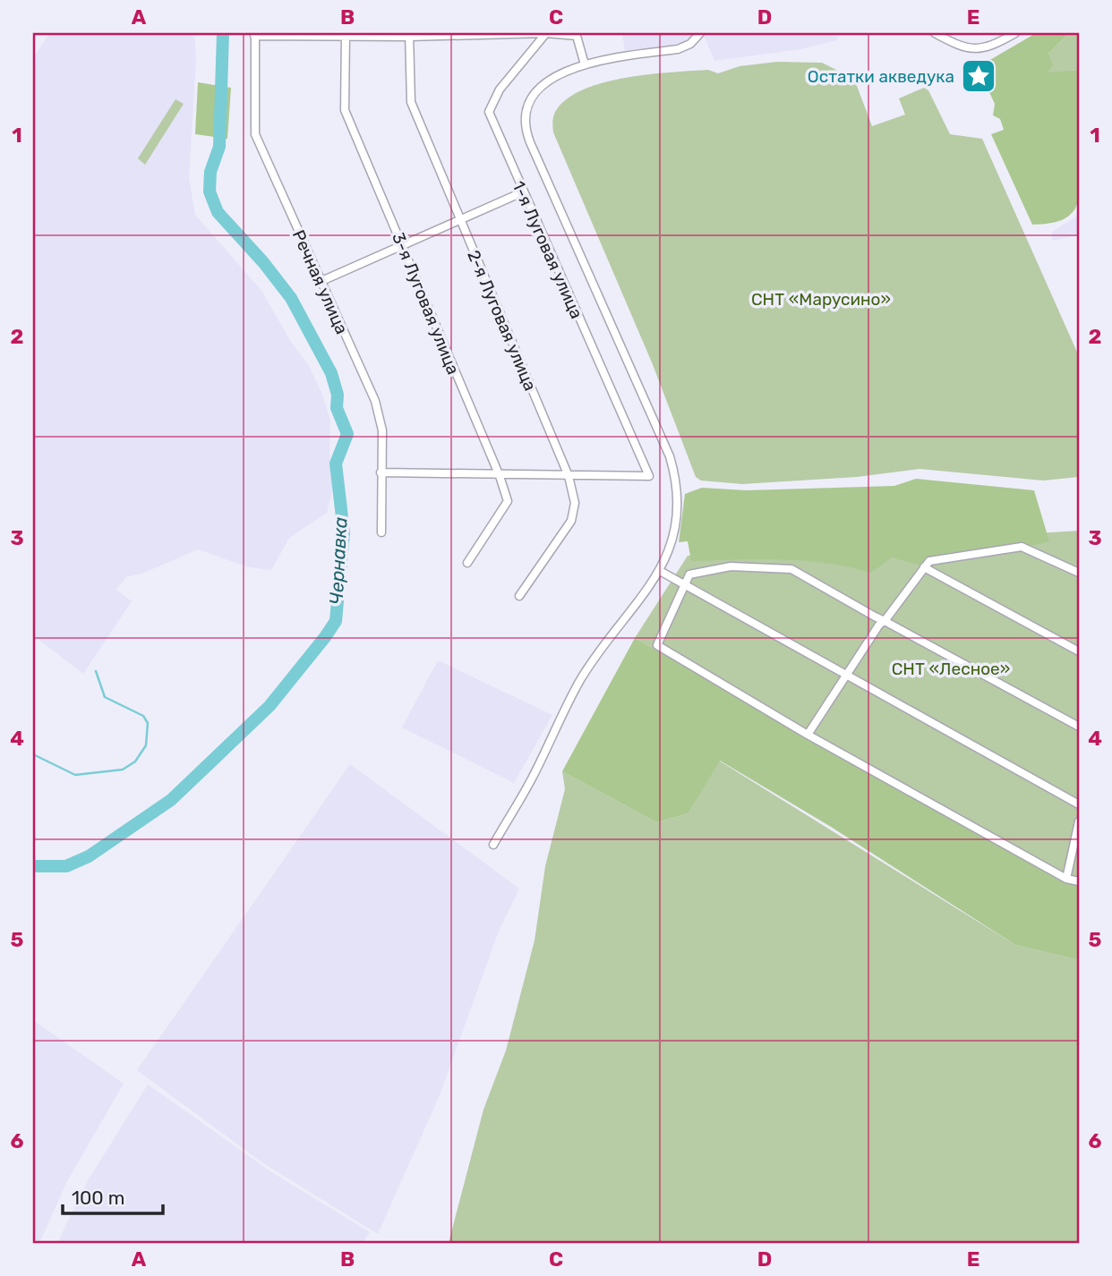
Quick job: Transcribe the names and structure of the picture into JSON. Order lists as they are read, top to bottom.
{
  "streets": {
    "street": [
      "1-я Луговая улица",
      "Речная улица",
      "3-я Луговая улица",
      "2-я Луговая улица"
    ]
  },
  "crossings": [
    ["1-я Луговая улица", "2-я Луговая улица"]
  ],
  "water": ["Чернавка"],
  "parks": ["СНТ «Марусино»", "СНТ «Лесное»"],
  "places": {
    "place": ["Остатки акведука"]
  },
  "scale_bar": "100 m",
  "grid": {
    "columns": [
      "A",
      "B",
      "C",
      "D",
      "E"
    ],
    "rows": [
      "1",
      "2",
      "3",
      "4",
      "5",
      "6"
    ]
  }
}
